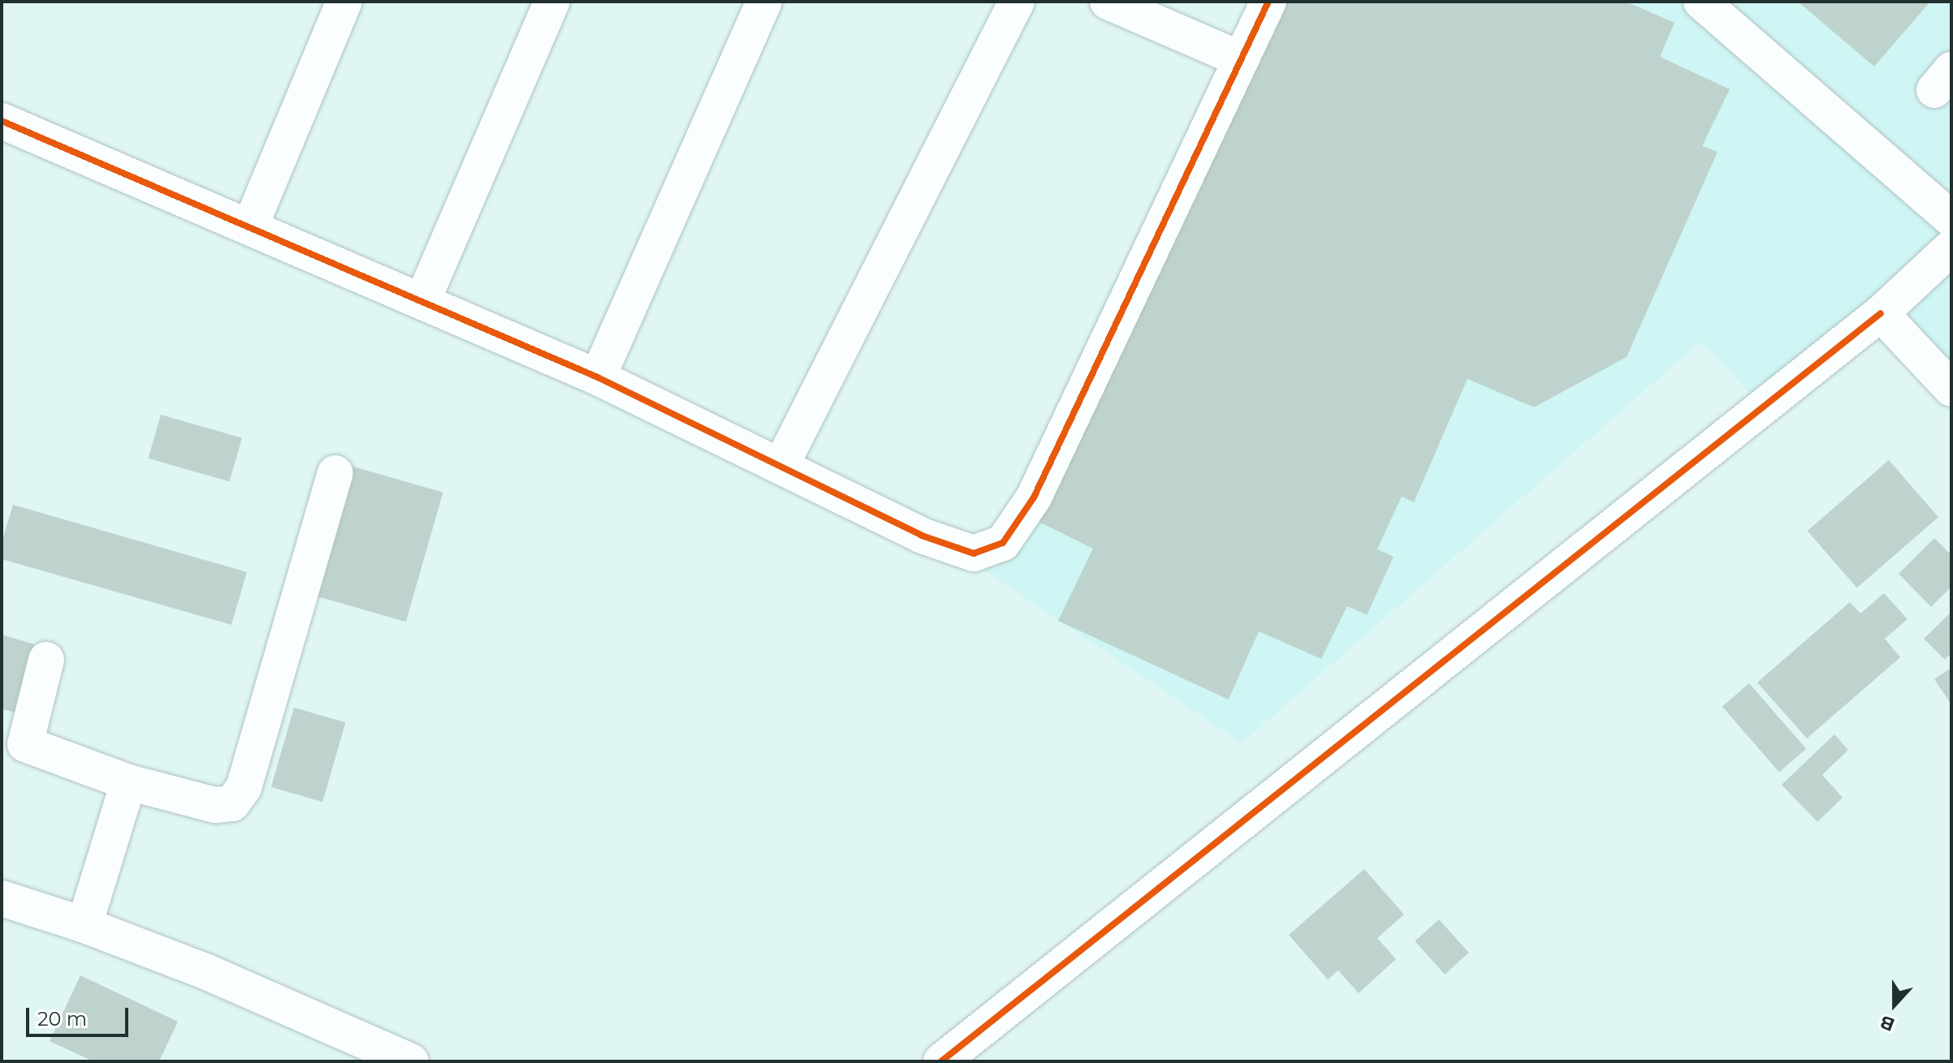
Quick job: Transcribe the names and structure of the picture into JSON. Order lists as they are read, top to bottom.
{
  "scale_bar": "20 m",
  "north": "bottom"
}
